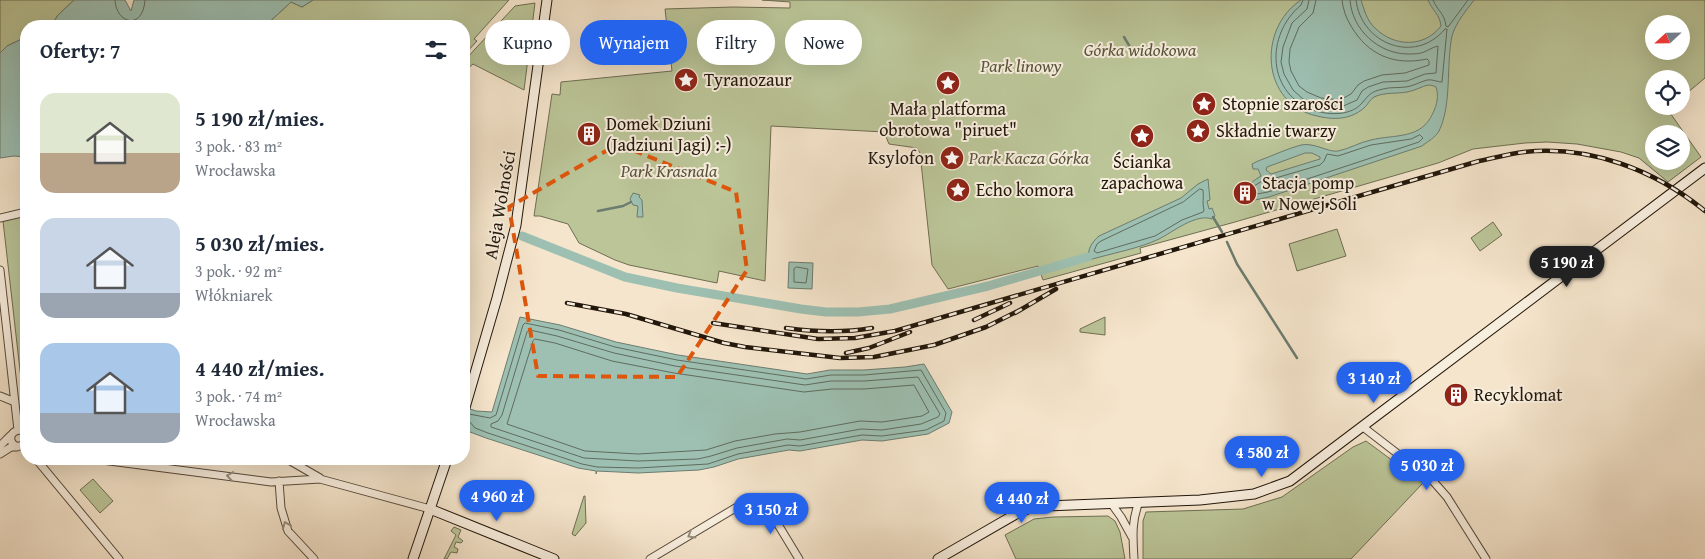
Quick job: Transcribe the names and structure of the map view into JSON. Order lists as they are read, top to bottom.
{
  "streets": {
    "street": ["Aleja Wolności"]
  },
  "parks": [
    "Górka widokowa",
    "Park linowy",
    "Park Kacza Górka",
    "Park Krasnala"
  ],
  "places": {
    "place": [
      "Tyranozaur",
      "Mała platforma obrotowa \"piruet\"",
      "Stopnie szarości",
      "Składnie twarzy",
      "Ścianka zapachowa",
      "Ksylofon",
      "Echo komora"
    ],
    "building": ["Domek Dziuni (Jadziuni Jagi) :-)", "Stacja pomp w Nowej Soli", "Recyklomat"]
  },
  "north": "left",
  "page": {
    "chip": [
      "Kupno",
      "Wynajem",
      "Filtry",
      "Nowe"
    ],
    "heading": "Oferty: 7",
    "list": [
      {
        "name": "5 190 zł/mies.",
        "note": "3 pok. · 83 m² · Wrocławska"
      },
      {
        "name": "5 030 zł/mies.",
        "note": "3 pok. · 92 m² · Włókniarek"
      },
      {
        "name": "4 440 zł/mies.",
        "note": "3 pok. · 74 m² · Wrocławska"
      }
    ],
    "price": [
      "5 190 zł",
      "3 140 zł",
      "4 580 zł",
      "5 030 zł",
      "4 960 zł",
      "4 440 zł",
      "3 150 zł"
    ]
  }
}
